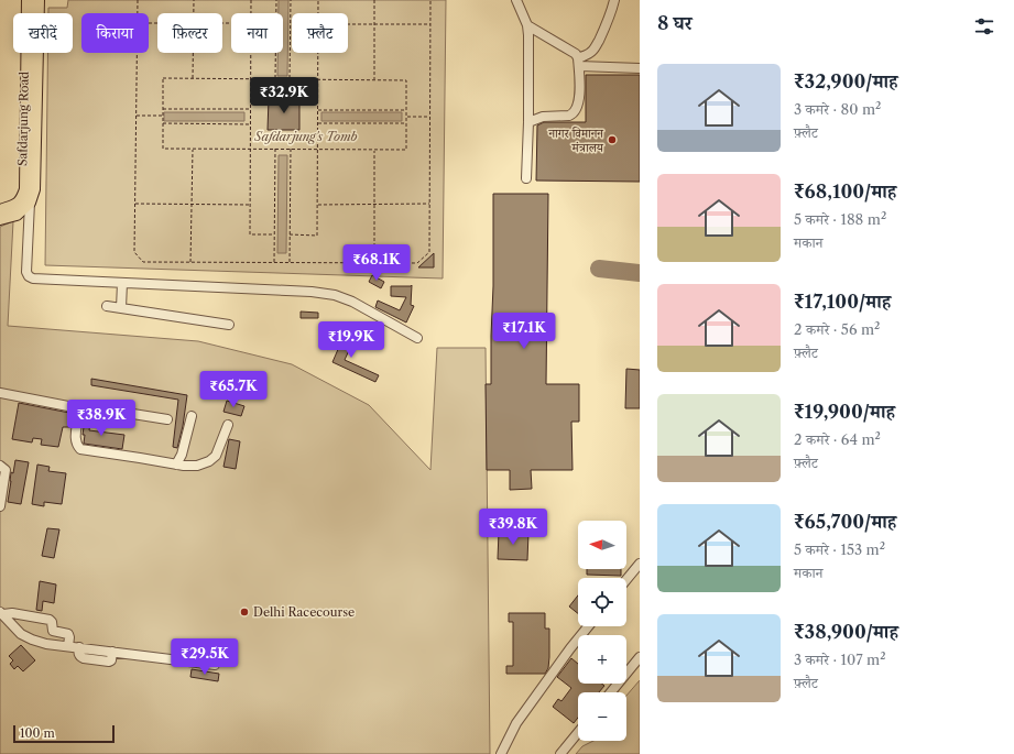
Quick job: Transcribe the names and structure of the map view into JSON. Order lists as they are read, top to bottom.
{
  "streets": {
    "main road": ["Safdarjung Road"]
  },
  "parks": ["Safdarjung's Tomb"],
  "places": ["नागर विमानन मंत्रालय", "Delhi Racecourse"],
  "scale_bar": "100 m",
  "north": "left",
  "page": {
    "heading": "8 घर",
    "chip": [
      "खरीदें",
      "किराया",
      "फ़िल्टर",
      "नया",
      "फ़्लैट"
    ],
    "list": [
      {
        "name": "₹32,900/माह",
        "note": "3 कमरे · 80 m² · फ़्लैट"
      },
      {
        "name": "₹68,100/माह",
        "note": "5 कमरे · 188 m² · मकान"
      },
      {
        "name": "₹17,100/माह",
        "note": "2 कमरे · 56 m² · फ़्लैट"
      },
      {
        "name": "₹19,900/माह",
        "note": "2 कमरे · 64 m² · फ़्लैट"
      },
      {
        "name": "₹65,700/माह",
        "note": "5 कमरे · 153 m² · मकान"
      },
      {
        "name": "₹38,900/माह",
        "note": "3 कमरे · 107 m² · फ़्लैट"
      }
    ],
    "price": [
      "₹32.9K",
      "₹68.1K",
      "₹17.1K",
      "₹19.9K",
      "₹65.7K",
      "₹38.9K",
      "₹39.8K",
      "₹29.5K"
    ],
    "map_buttons": ["+", "−"],
    "scale": "100 m"
  }
}
